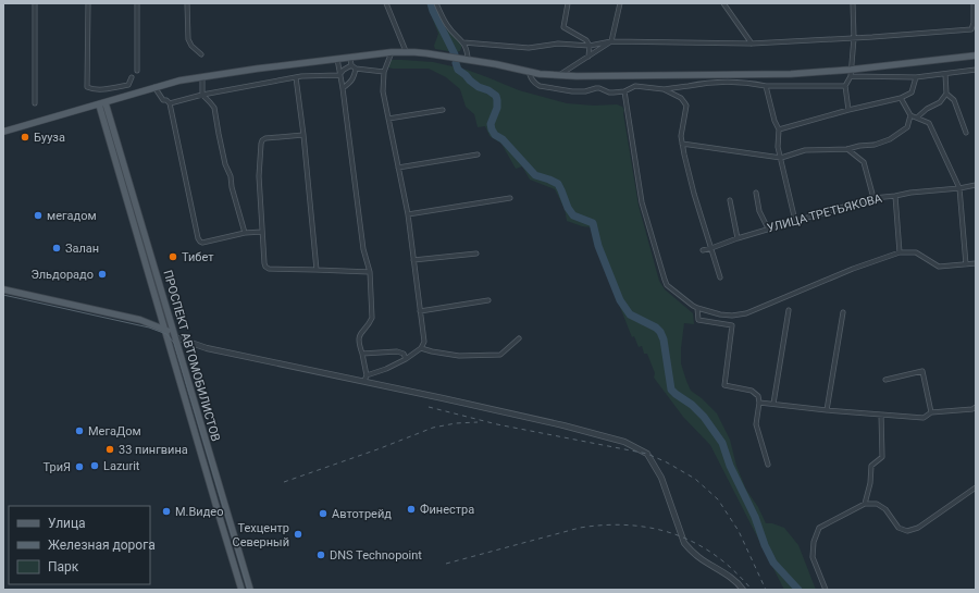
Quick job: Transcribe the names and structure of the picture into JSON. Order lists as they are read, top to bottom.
{
  "streets": {
    "main road": ["ПРОСПЕКТ АВТОМОБИЛИСТОВ"],
    "street": ["УЛИЦА ТРЕТЬЯКОВА"]
  },
  "places": [
    "Бууза",
    "мегадом",
    "Залан",
    "Тибет",
    "Эльдорадо",
    "МегаДом",
    "33 пингвина",
    "Lazurit",
    "ТриЯ",
    "Финестра",
    "М.Видео",
    "Автотрейд",
    "Техцентр Северный",
    "DNS Technopoint"
  ],
  "legend": ["Улица", "Железная дорога", "Парк"]
}
